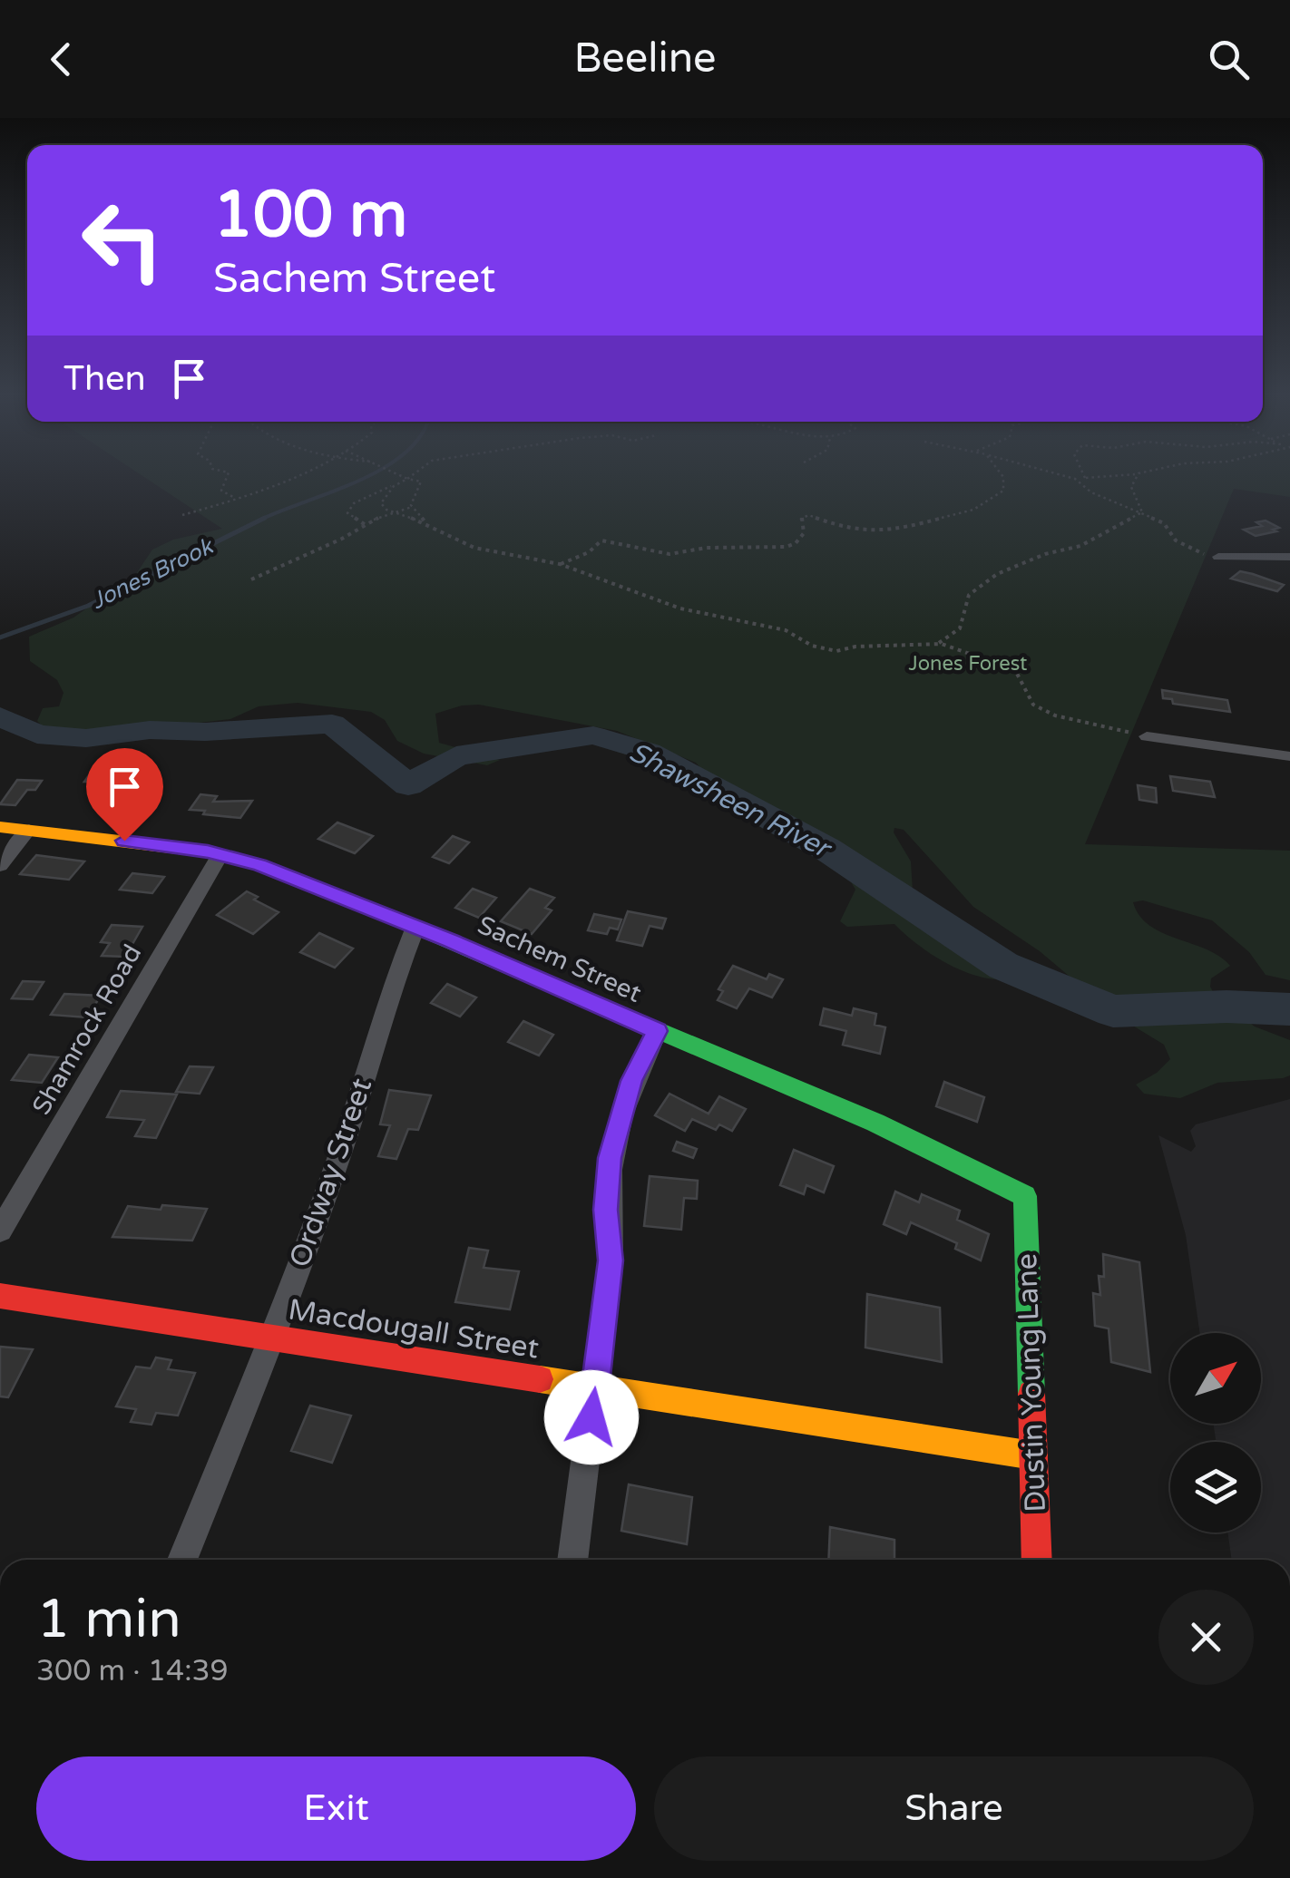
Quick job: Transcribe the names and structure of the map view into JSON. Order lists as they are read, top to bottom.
{
  "streets": {
    "street": [
      "Sachem Street",
      "Shamrock Road",
      "Ordway Street",
      "Macdougall Street",
      "Dustin Young Lane"
    ]
  },
  "crossings": [
    ["Sachem Street", "Shamrock Road"],
    ["Sachem Street", "Ordway Street"],
    ["Sachem Street", "Dustin Young Lane"],
    ["Ordway Street", "Macdougall Street"],
    ["Macdougall Street", "Dustin Young Lane"]
  ],
  "water": ["Jones Brook", "Shawsheen River"],
  "parks": ["Jones Forest"],
  "north": "top right",
  "page": {
    "header": "Beeline",
    "turn": ["100 m", "Sachem Street"],
    "then": "Then",
    "heading": ["1 min", "300 m · 14:39"],
    "buttons": ["Exit", "Share"]
  }
}
